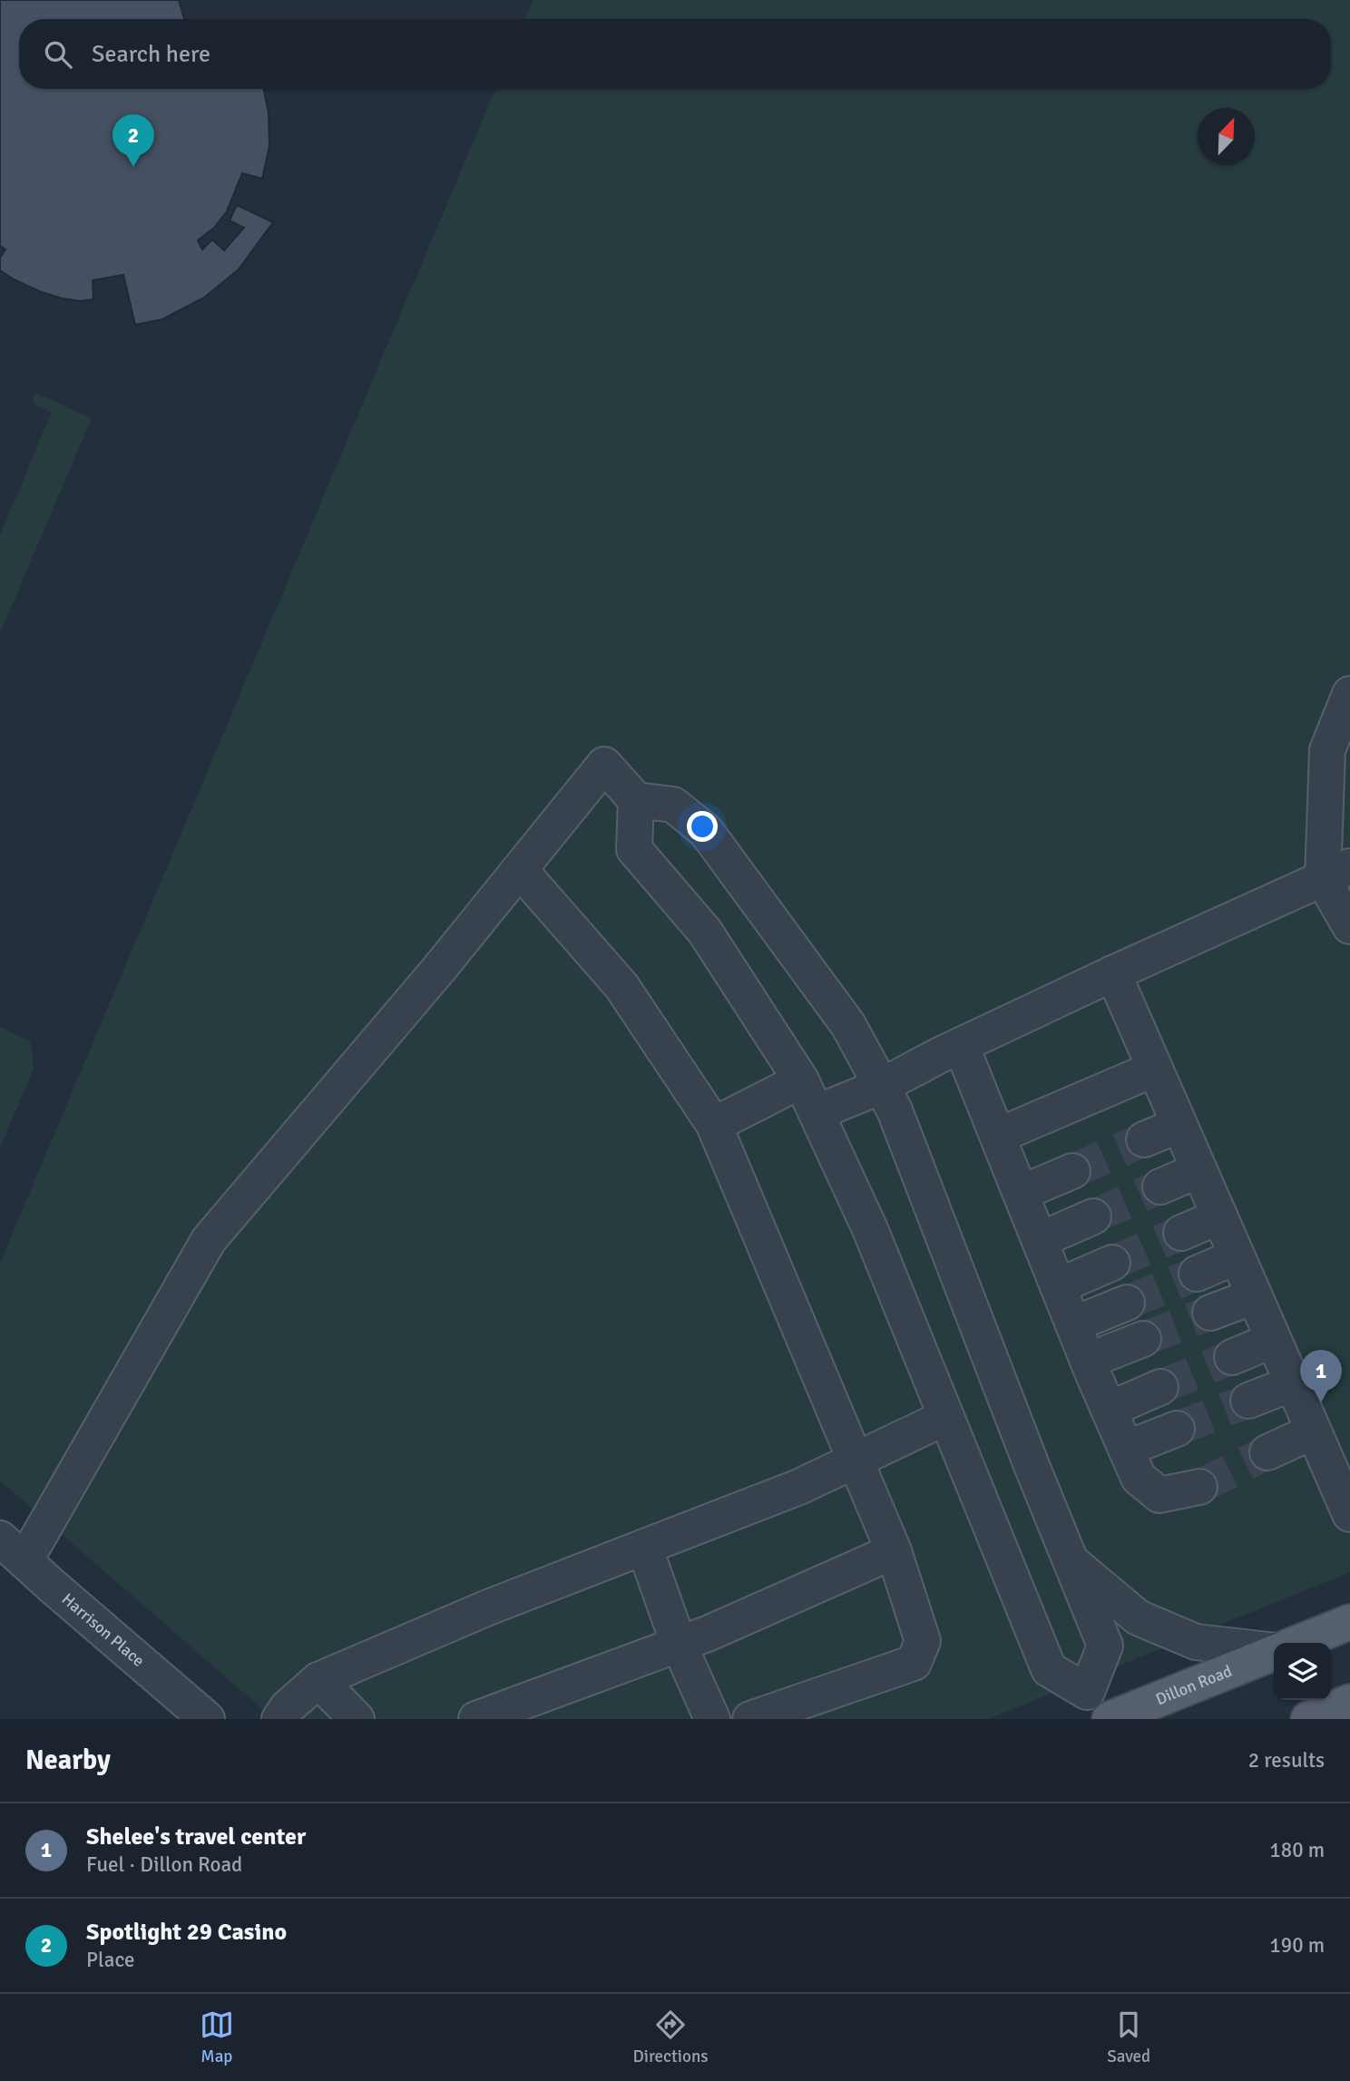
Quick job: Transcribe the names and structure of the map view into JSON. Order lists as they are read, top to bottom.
{
  "streets": {
    "main road": ["Dillon Road"],
    "street": ["Harrison Place"]
  },
  "north": "top right",
  "page": {
    "search": "Search here",
    "pins": ["2", "1"],
    "heading": ["Nearby", "2 results"],
    "list": [
      {
        "mark": "1",
        "name": "Shelee's travel center",
        "note": "Fuel · Dillon Road",
        "value": "180 m"
      },
      {
        "mark": "2",
        "name": "Spotlight 29 Casino",
        "note": "Place",
        "value": "190 m"
      }
    ],
    "nav": ["Map", "Directions", "Saved"]
  }
}
